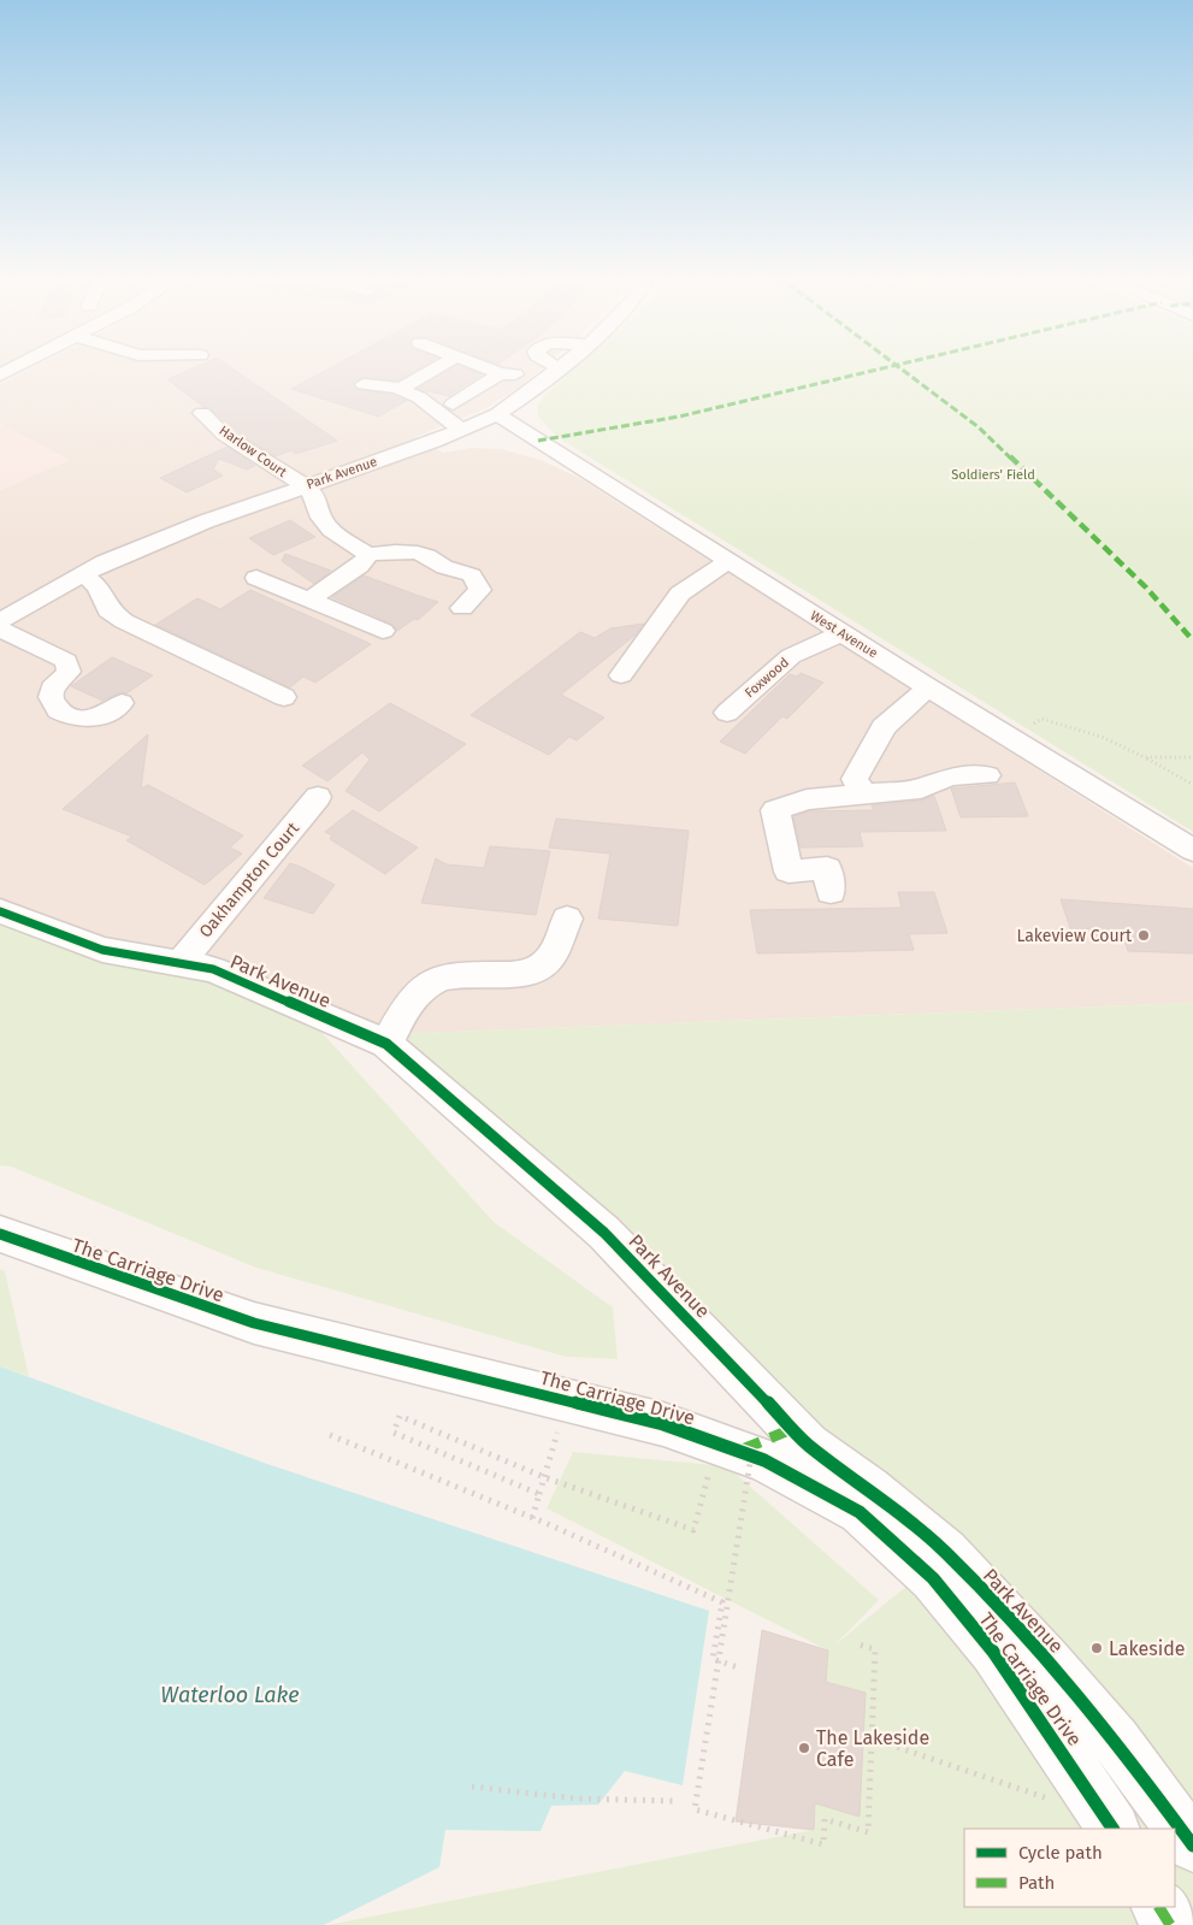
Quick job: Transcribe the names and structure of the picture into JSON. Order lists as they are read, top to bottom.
{
  "streets": {
    "street": [
      "Harlow Court",
      "Park Avenue",
      "West Avenue",
      "Foxwood",
      "Oakhampton Court",
      "The Carriage Drive"
    ]
  },
  "crossings": [
    ["Harlow Court", "Park Avenue"],
    ["Park Avenue", "West Avenue"],
    ["Park Avenue", "Oakhampton Court"],
    ["West Avenue", "Foxwood"]
  ],
  "water": ["Waterloo Lake"],
  "parks": ["Soldiers' Field"],
  "places": ["Lakeview Court", "Lakeside", "The Lakeside Cafe"],
  "legend": ["Cycle path", "Path"]
}
